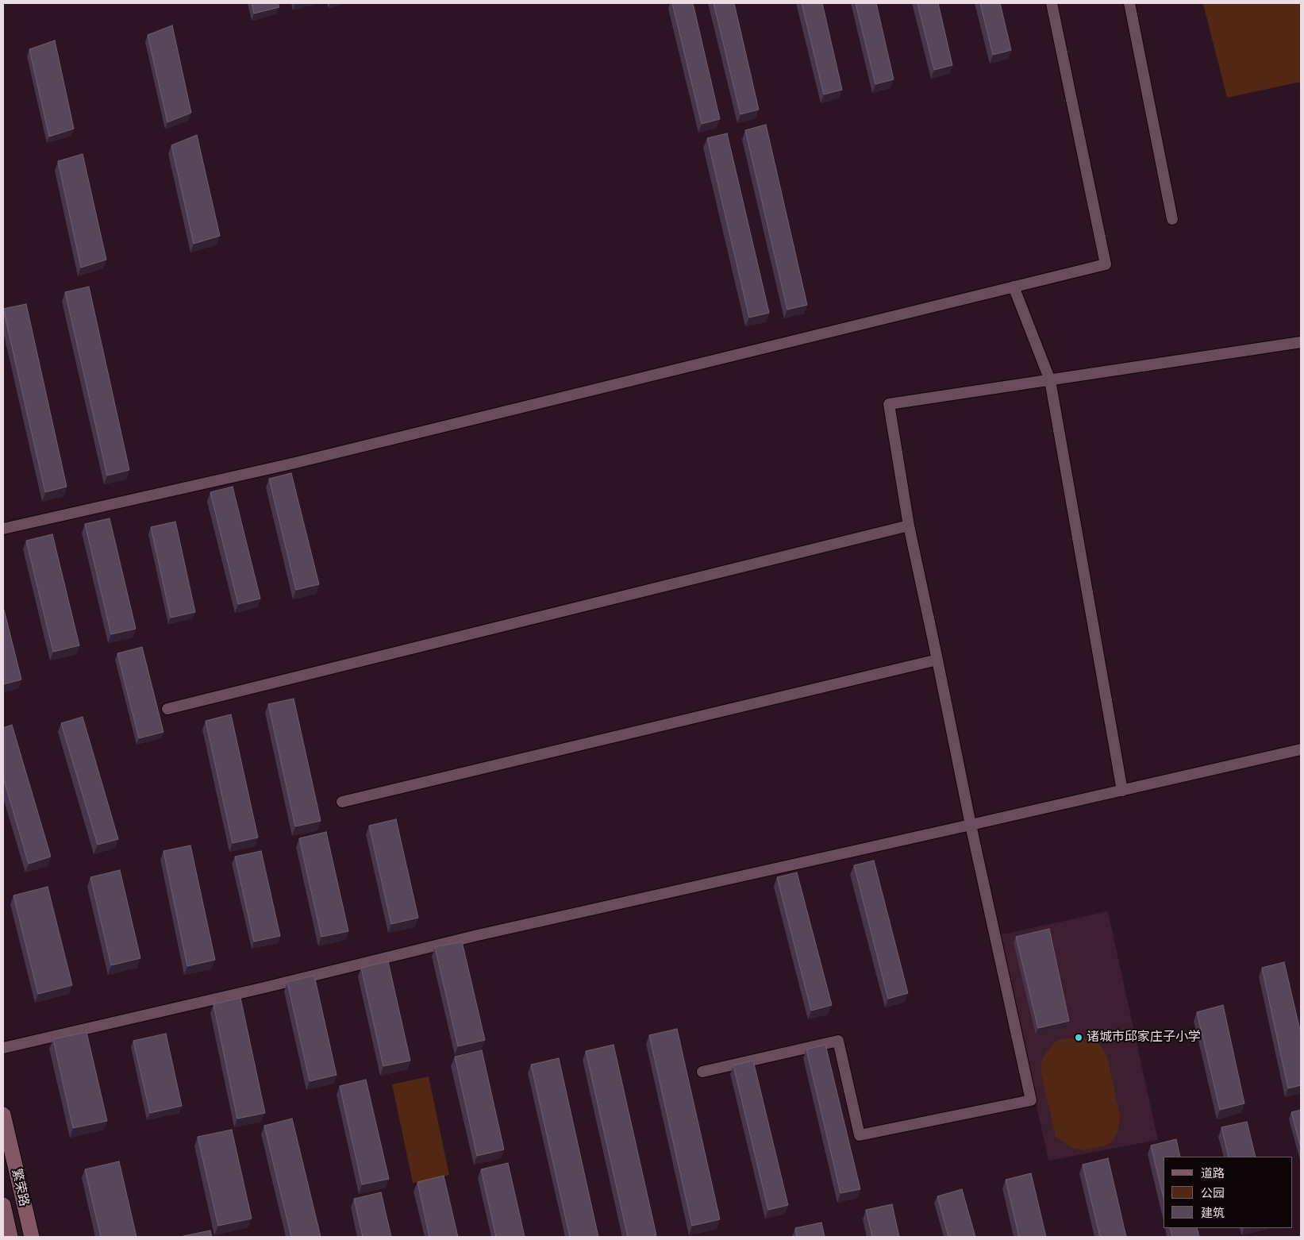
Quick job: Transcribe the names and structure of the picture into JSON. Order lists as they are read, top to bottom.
{
  "streets": {
    "main road": ["繁荣路"]
  },
  "places": ["诸城市邱家庄子小学"],
  "legend": ["道路", "公园", "建筑"]
}
